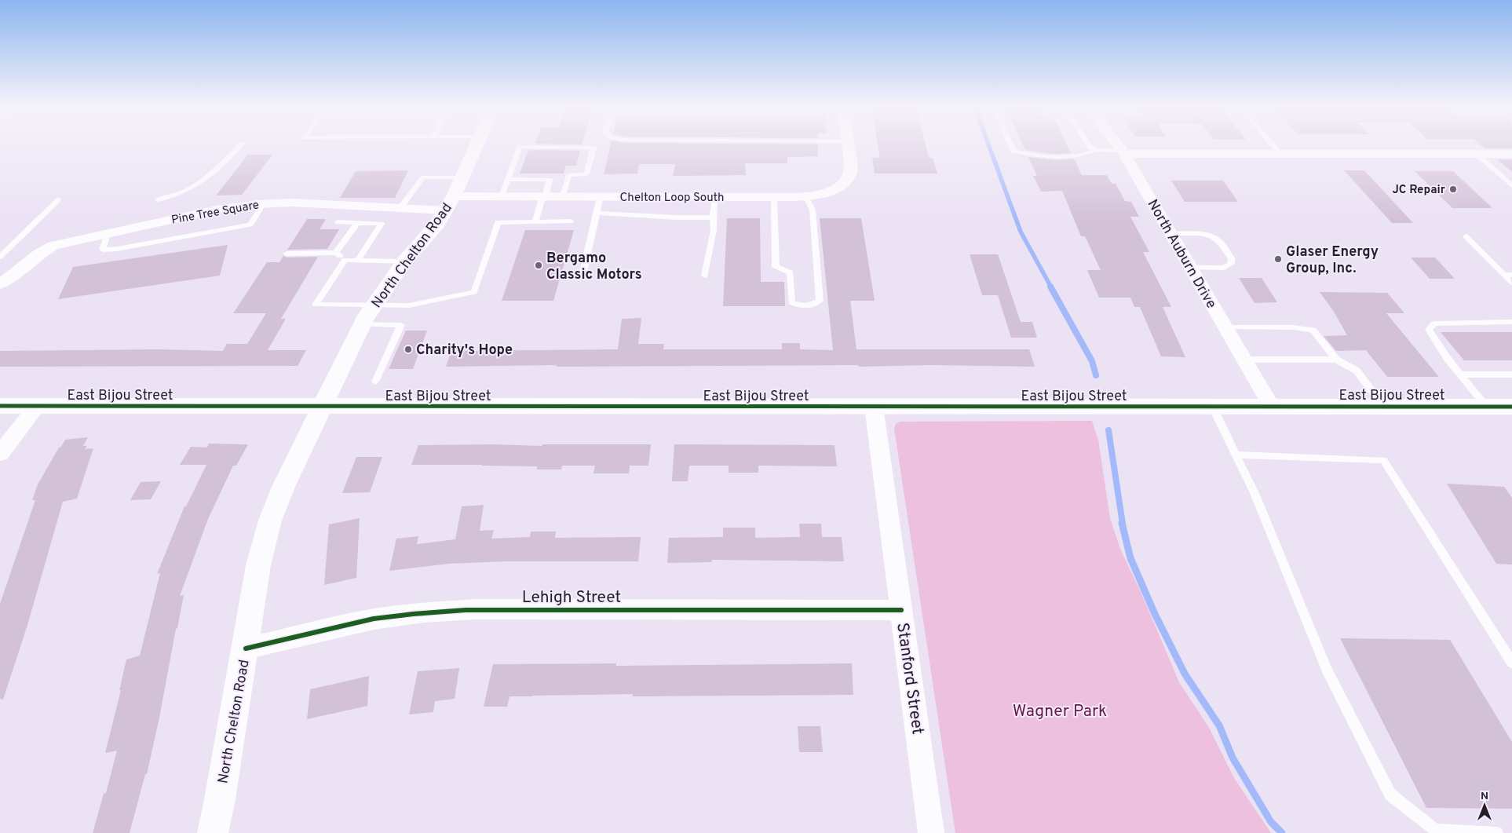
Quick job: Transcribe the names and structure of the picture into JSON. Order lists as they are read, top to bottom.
{
  "streets": {
    "street": [
      "Chelton Loop South",
      "Pine Tree Square",
      "North Auburn Drive",
      "North Chelton Road",
      "East Bijou Street",
      "Lehigh Street",
      "Stanford Street"
    ]
  },
  "crossings": [
    ["Chelton Loop South", "Pine Tree Square"],
    ["Chelton Loop South", "North Chelton Road"],
    ["Pine Tree Square", "North Chelton Road"],
    ["North Auburn Drive", "East Bijou Street"],
    ["North Chelton Road", "East Bijou Street"],
    ["North Chelton Road", "Lehigh Street"],
    ["East Bijou Street", "Stanford Street"],
    ["Lehigh Street", "Stanford Street"]
  ],
  "parks": ["Wagner Park"],
  "places": [
    "JC Repair",
    "Glaser Energy Group, Inc.",
    "Bergamo Classic Motors",
    "Charity's Hope"
  ],
  "north": "top"
}
